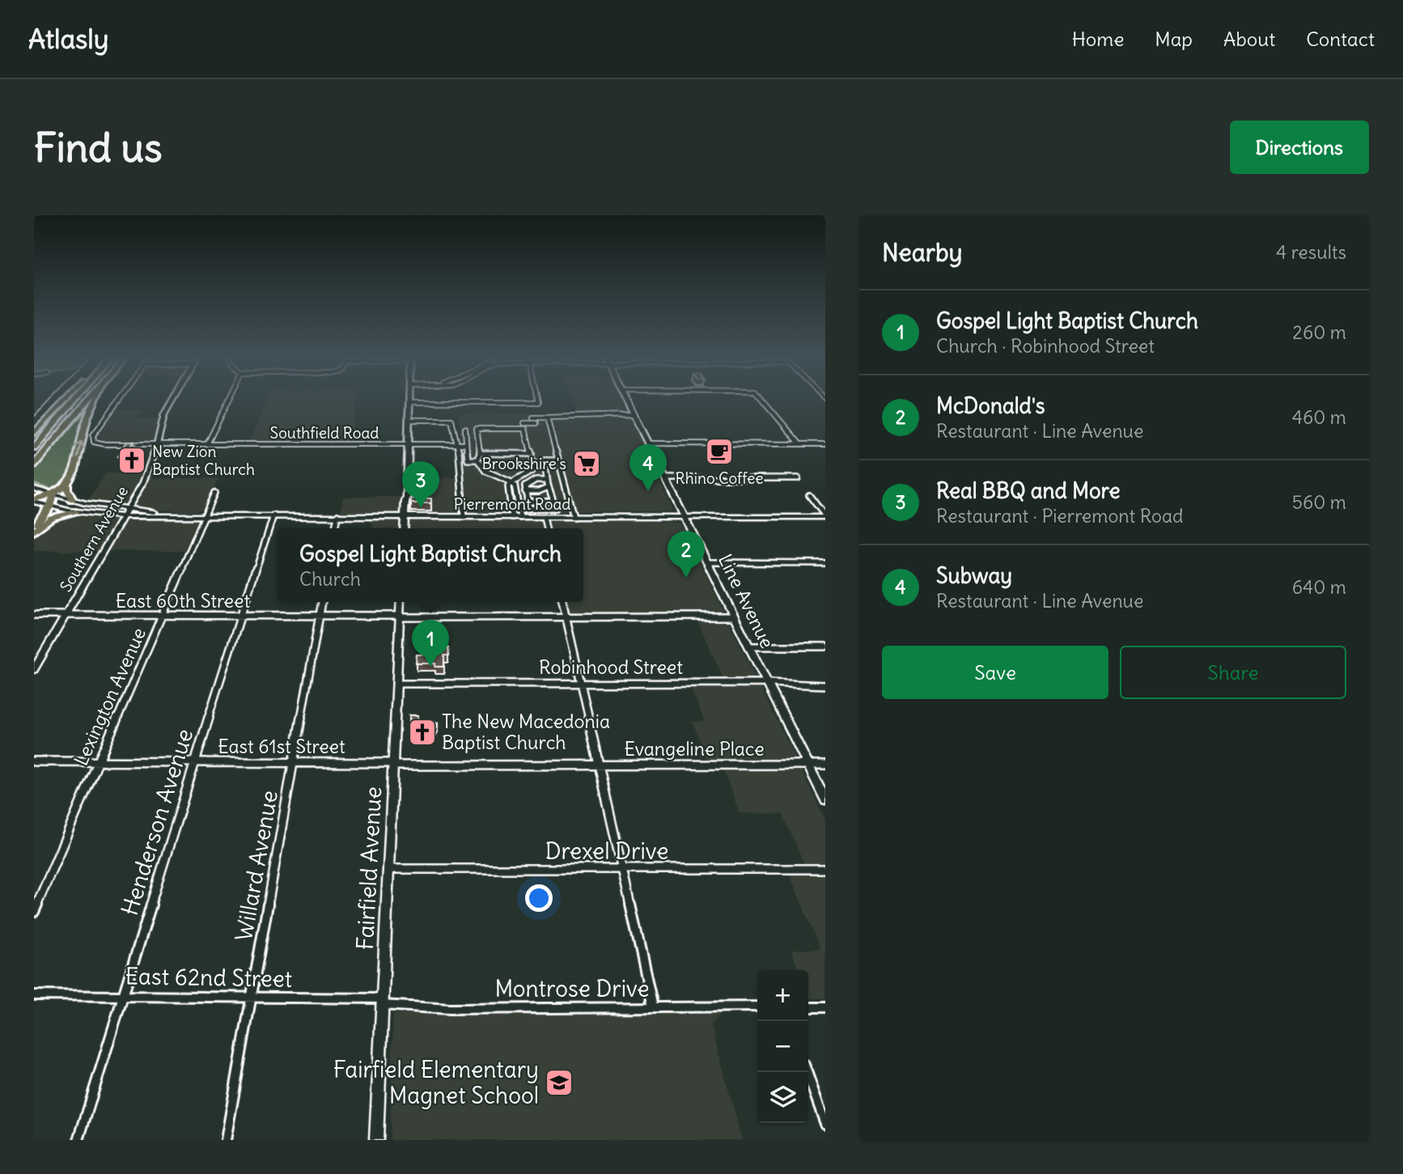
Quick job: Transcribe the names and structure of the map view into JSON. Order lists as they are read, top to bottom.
{
  "streets": {
    "main road": [
      "Pierremont Road",
      "Southern Avenue",
      "Line Avenue",
      "Fairfield Avenue"
    ],
    "street": [
      "Southfield Road",
      "East 60th Street",
      "Robinhood Street",
      "Lexington Avenue",
      "East 61st Street",
      "Evangeline Place",
      "Henderson Avenue",
      "Drexel Drive",
      "Willard Avenue",
      "East 62nd Street",
      "Montrose Drive"
    ]
  },
  "crossings": [
    ["Southfield Road", "Southern Avenue"],
    ["Pierremont Road", "Southern Avenue"],
    ["Pierremont Road", "Line Avenue"],
    ["Pierremont Road", "Lexington Avenue"],
    ["Pierremont Road", "Henderson Avenue"],
    ["Southern Avenue", "East 60th Street"],
    ["East 60th Street", "Line Avenue"],
    ["East 60th Street", "Lexington Avenue"],
    ["East 60th Street", "Henderson Avenue"],
    ["East 60th Street", "Willard Avenue"],
    ["East 60th Street", "Fairfield Avenue"],
    ["Line Avenue", "Robinhood Street"],
    ["Line Avenue", "Evangeline Place"],
    ["Robinhood Street", "Fairfield Avenue"],
    ["Lexington Avenue", "East 61st Street"],
    ["East 61st Street", "Evangeline Place"],
    ["East 61st Street", "Henderson Avenue"],
    ["East 61st Street", "Willard Avenue"],
    ["East 61st Street", "Fairfield Avenue"],
    ["Evangeline Place", "Fairfield Avenue"],
    ["Henderson Avenue", "East 62nd Street"],
    ["Drexel Drive", "Fairfield Avenue"],
    ["Willard Avenue", "East 62nd Street"],
    ["Fairfield Avenue", "East 62nd Street"],
    ["Fairfield Avenue", "Montrose Drive"],
    ["East 62nd Street", "Montrose Drive"]
  ],
  "places": {
    "cafe": ["Rhino Coffee"],
    "church": ["New Zion Baptist Church", "The New Macedonia Baptist Church"],
    "supermarket": ["Brookshire's"],
    "school or university": ["Fairfield Elementary Magnet School"]
  },
  "page": {
    "header": "Atlasly",
    "nav": [
      "Home",
      "Map",
      "About",
      "Contact"
    ],
    "buttons": [
      "Directions",
      ["Save", "Share"]
    ],
    "title": "Find us",
    "heading": ["Nearby", "4 results"],
    "list": [
      {
        "mark": "1",
        "name": "Gospel Light Baptist Church",
        "note": "Church · Robinhood Street",
        "value": "260 m"
      },
      {
        "mark": "2",
        "name": "McDonald's",
        "note": "Restaurant · Line Avenue",
        "value": "460 m"
      },
      {
        "mark": "3",
        "name": "Real BBQ and More",
        "note": "Restaurant · Pierremont Road",
        "value": "560 m"
      },
      {
        "mark": "4",
        "name": "Subway",
        "note": "Restaurant · Line Avenue",
        "value": "640 m"
      }
    ],
    "pins": [
      "4",
      "3",
      "2",
      "1"
    ],
    "popup": ["Gospel Light Baptist Church", "Church"],
    "map_buttons": ["+", "−"]
  }
}
